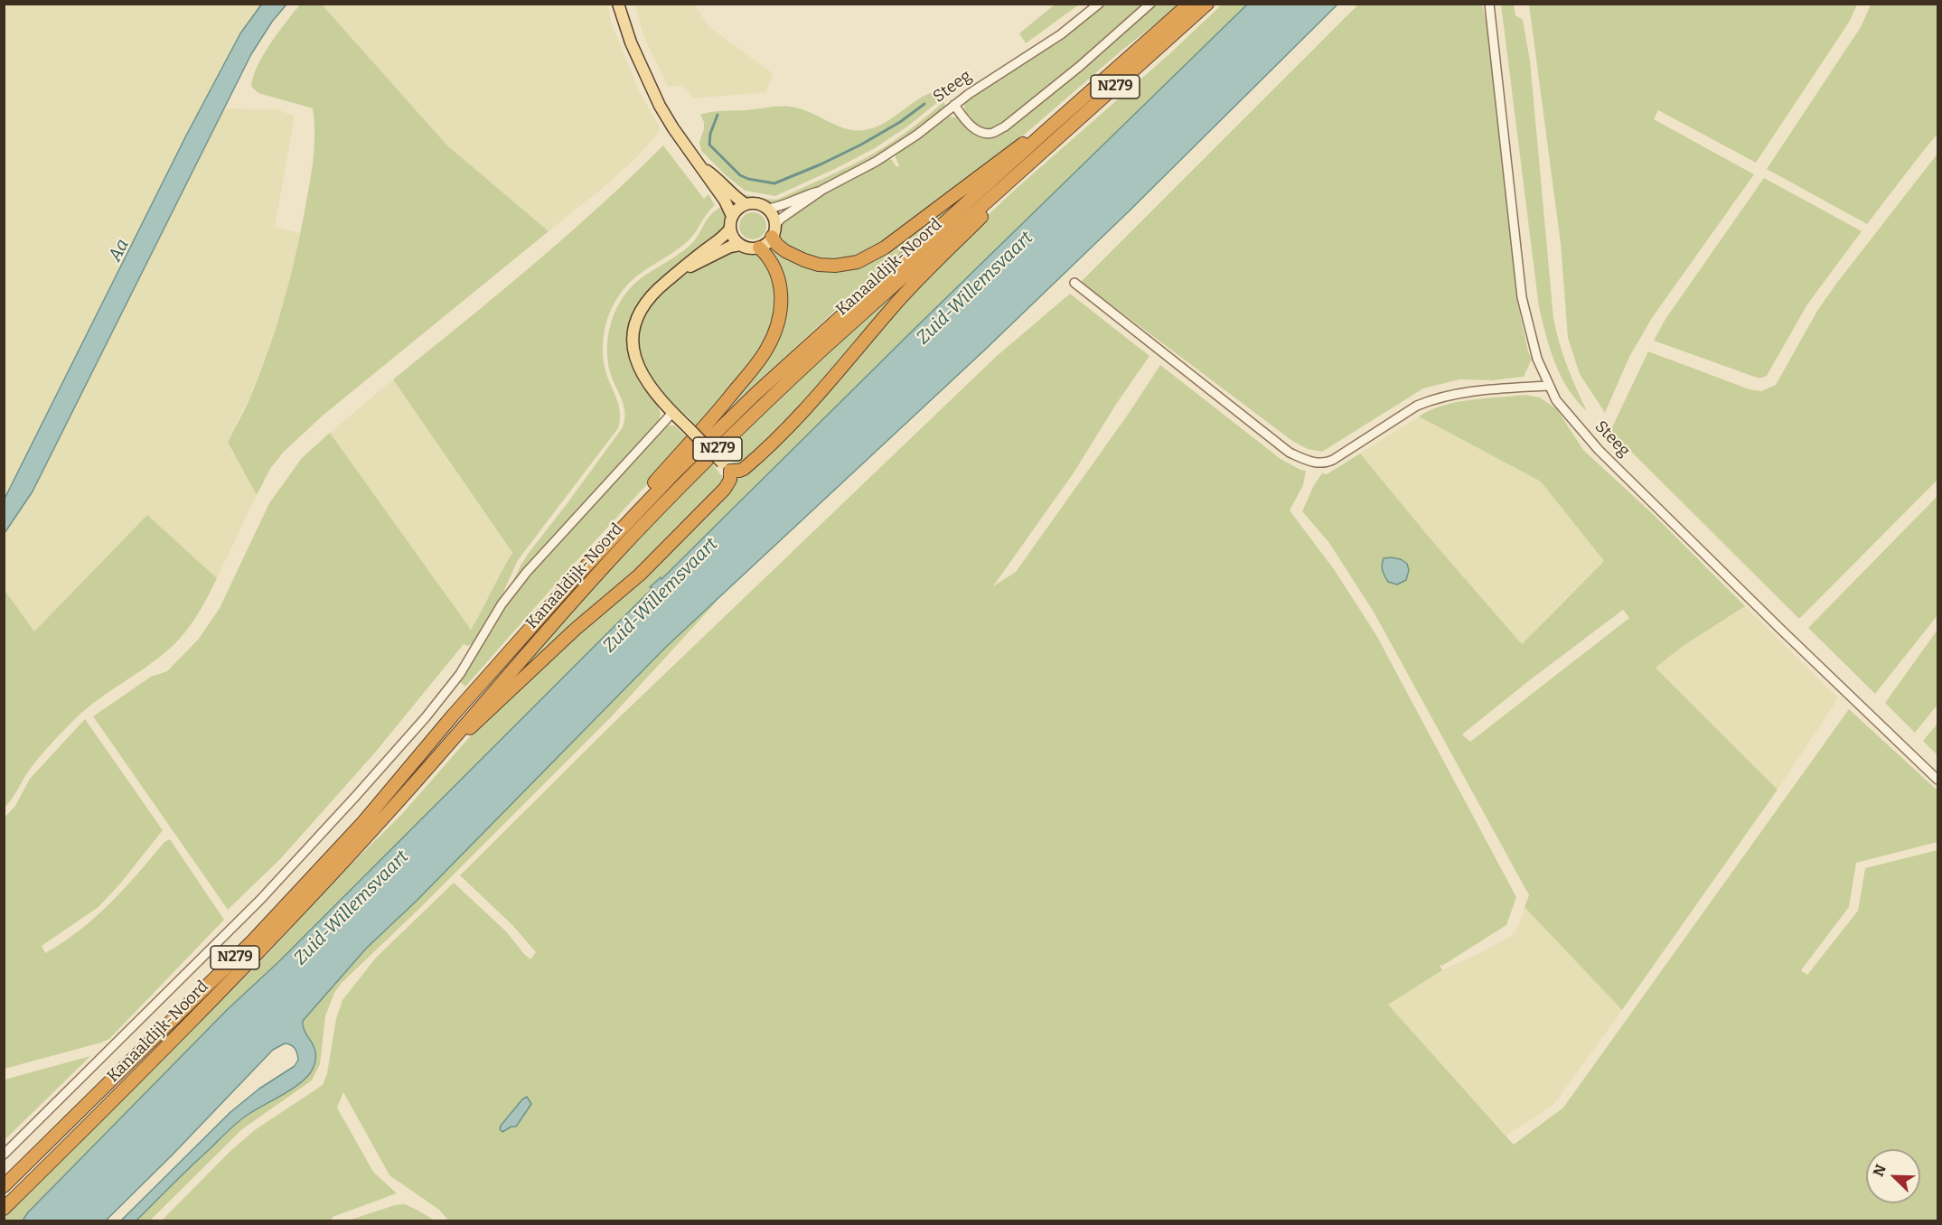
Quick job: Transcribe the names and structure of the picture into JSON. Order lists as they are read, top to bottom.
{
  "streets": {
    "highway": ["N279", "Kanaaldijk-Noord"],
    "street": ["Steeg"]
  },
  "crossings": [
    ["Steeg", "N279"],
    ["N279", "Kanaaldijk-Noord"]
  ],
  "water": ["Aa", "Zuid-Willemsvaart"],
  "north": "top left"
}
